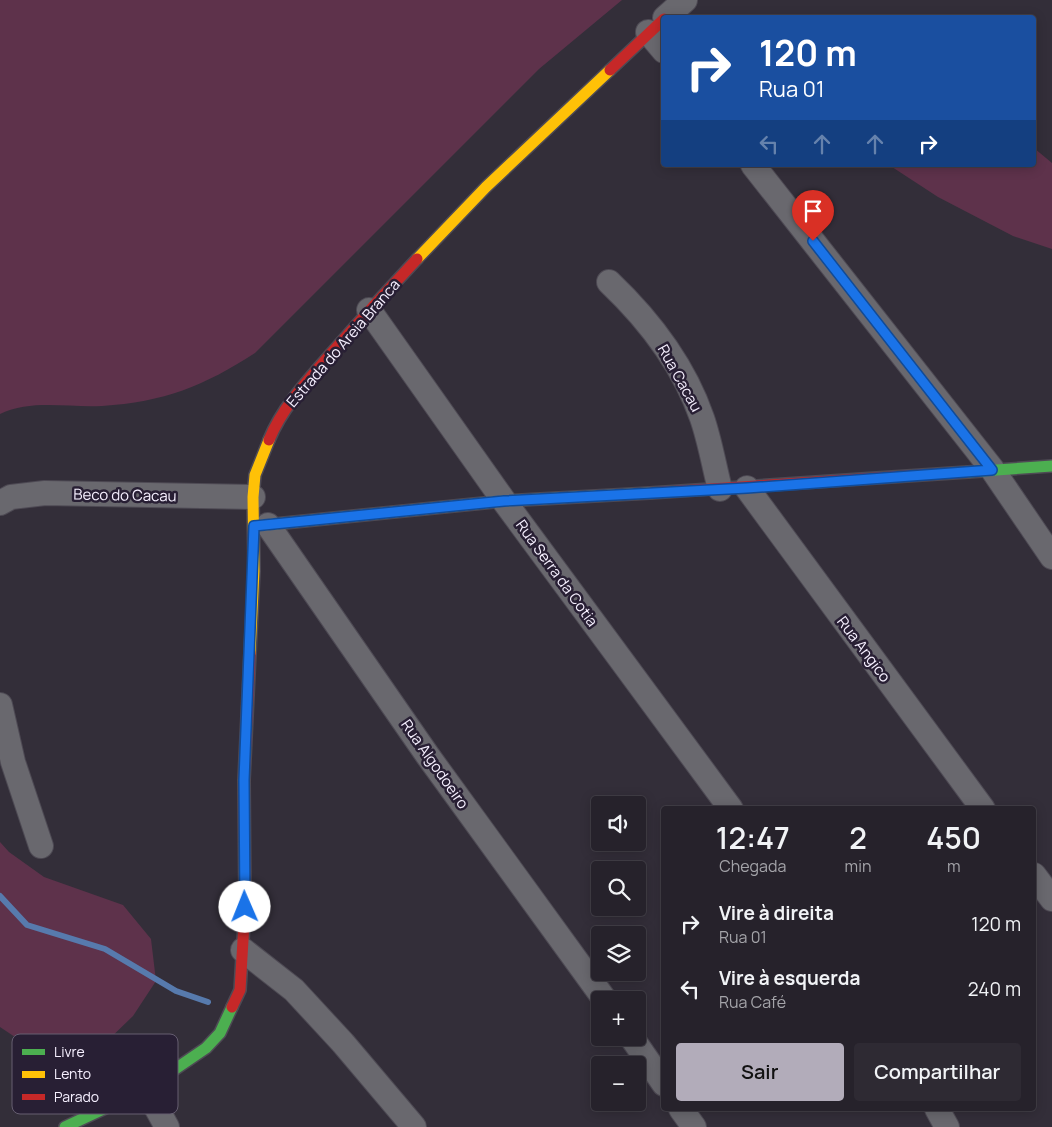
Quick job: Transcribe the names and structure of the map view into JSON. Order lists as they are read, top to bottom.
{
  "streets": {
    "street": [
      "Estrada do Areia Branca",
      "Rua Cacau",
      "Beco do Cacau",
      "Rua Serra da Cotia",
      "Rua Angico",
      "Rua Algodoeiro"
    ]
  },
  "crossings": [
    ["Estrada do Areia Branca", "Beco do Cacau"],
    ["Estrada do Areia Branca", "Rua Serra da Cotia"],
    ["Estrada do Areia Branca", "Rua Algodoeiro"]
  ],
  "legend": ["Livre", "Lento", "Parado"],
  "page": {
    "turn": ["120 m", "Rua 01"],
    "map_buttons": ["+", "−"],
    "eta": [
      "12:47",
      "Chegada",
      "2",
      "min",
      "450",
      "m"
    ],
    "list": [
      {
        "name": "Vire à direita",
        "note": "Rua 01",
        "value": "120 m"
      },
      {
        "name": "Vire à esquerda",
        "note": "Rua Café",
        "value": "240 m"
      }
    ],
    "buttons": ["Sair", "Compartilhar"]
  }
}
